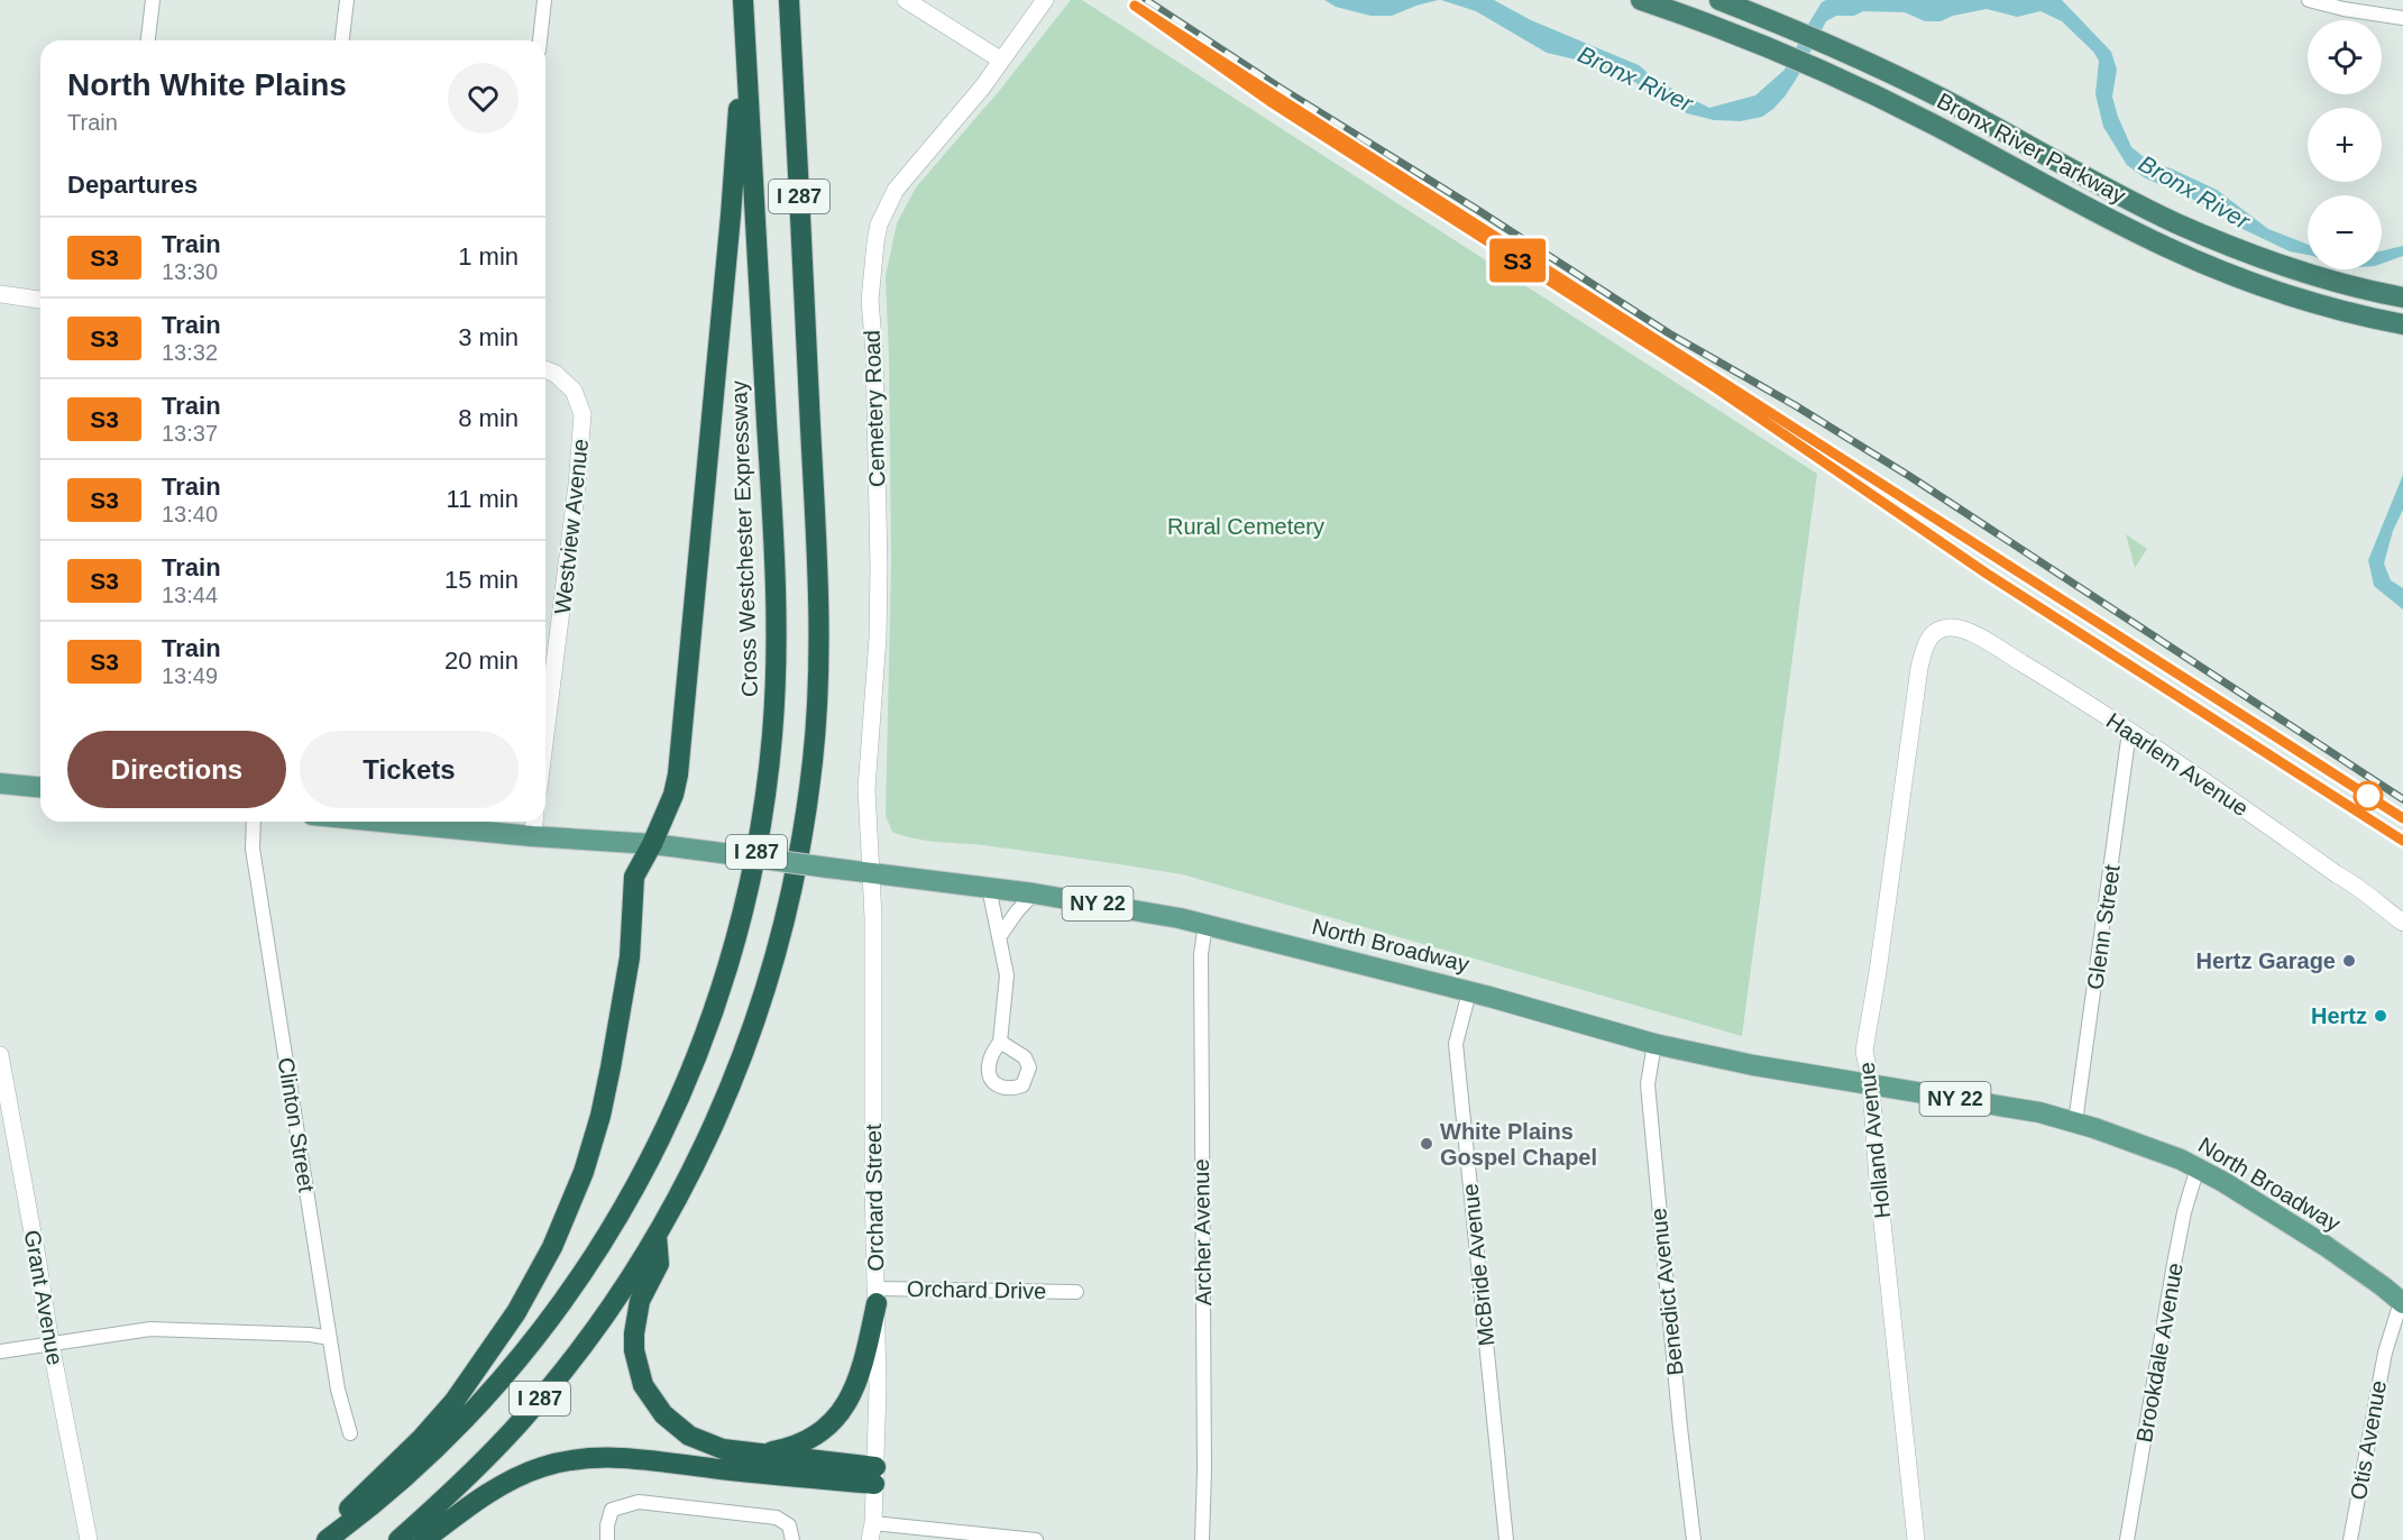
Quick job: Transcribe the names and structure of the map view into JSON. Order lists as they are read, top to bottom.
{
  "streets": {
    "highway": ["Bronx River Parkway", "I 287", "Cross Westchester Expressway"],
    "main road": ["NY 22", "North Broadway"],
    "street": [
      "Cemetery Road",
      "Westview Avenue",
      "Haarlem Avenue",
      "Glenn Street",
      "Clinton Street",
      "Holland Avenue",
      "Orchard Street",
      "Archer Avenue",
      "McBride Avenue",
      "Orchard Drive",
      "Benedict Avenue",
      "Grant Avenue",
      "Brookdale Avenue",
      "Otis Avenue"
    ]
  },
  "crossings": [
    ["Cemetery Road", "North Broadway"],
    ["Cemetery Road", "Orchard Street"],
    ["Haarlem Avenue", "Glenn Street"],
    ["Haarlem Avenue", "Holland Avenue"],
    ["Glenn Street", "North Broadway"],
    ["North Broadway", "Holland Avenue"],
    ["North Broadway", "Orchard Street"],
    ["North Broadway", "Archer Avenue"],
    ["North Broadway", "McBride Avenue"],
    ["North Broadway", "Benedict Avenue"],
    ["North Broadway", "Brookdale Avenue"],
    ["North Broadway", "Otis Avenue"],
    ["Orchard Street", "Orchard Drive"]
  ],
  "water": ["Bronx River"],
  "parks": ["Rural Cemetery"],
  "places": ["Hertz Garage", "Hertz", "White Plains Gospel Chapel"],
  "page": {
    "on_map": "S3",
    "map_buttons": ["+", "−"],
    "heading": [
      ["North White Plains", "Train"],
      "Departures"
    ],
    "list": [
      {
        "mark": "S3",
        "name": "Train",
        "note": "13:30",
        "value": "1 min"
      },
      {
        "mark": "S3",
        "name": "Train",
        "note": "13:32",
        "value": "3 min"
      },
      {
        "mark": "S3",
        "name": "Train",
        "note": "13:37",
        "value": "8 min"
      },
      {
        "mark": "S3",
        "name": "Train",
        "note": "13:40",
        "value": "11 min"
      },
      {
        "mark": "S3",
        "name": "Train",
        "note": "13:44",
        "value": "15 min"
      },
      {
        "mark": "S3",
        "name": "Train",
        "note": "13:49",
        "value": "20 min"
      }
    ],
    "buttons": ["Directions", "Tickets"]
  }
}
